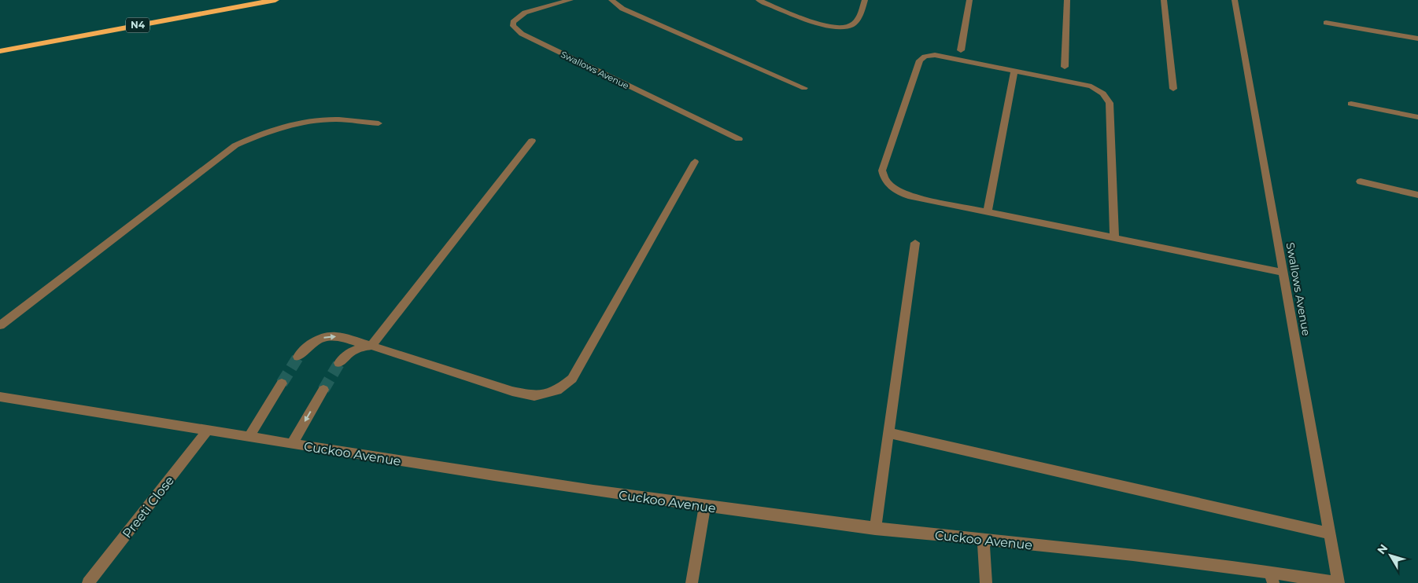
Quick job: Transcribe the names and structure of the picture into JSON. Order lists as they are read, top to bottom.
{
  "streets": {
    "highway": ["N4"],
    "street": ["Swallows Avenue", "Cuckoo Avenue", "Preeti Close"]
  },
  "crossings": [
    ["Swallows Avenue", "Cuckoo Avenue"],
    ["Cuckoo Avenue", "Preeti Close"]
  ],
  "north": "top left"
}
